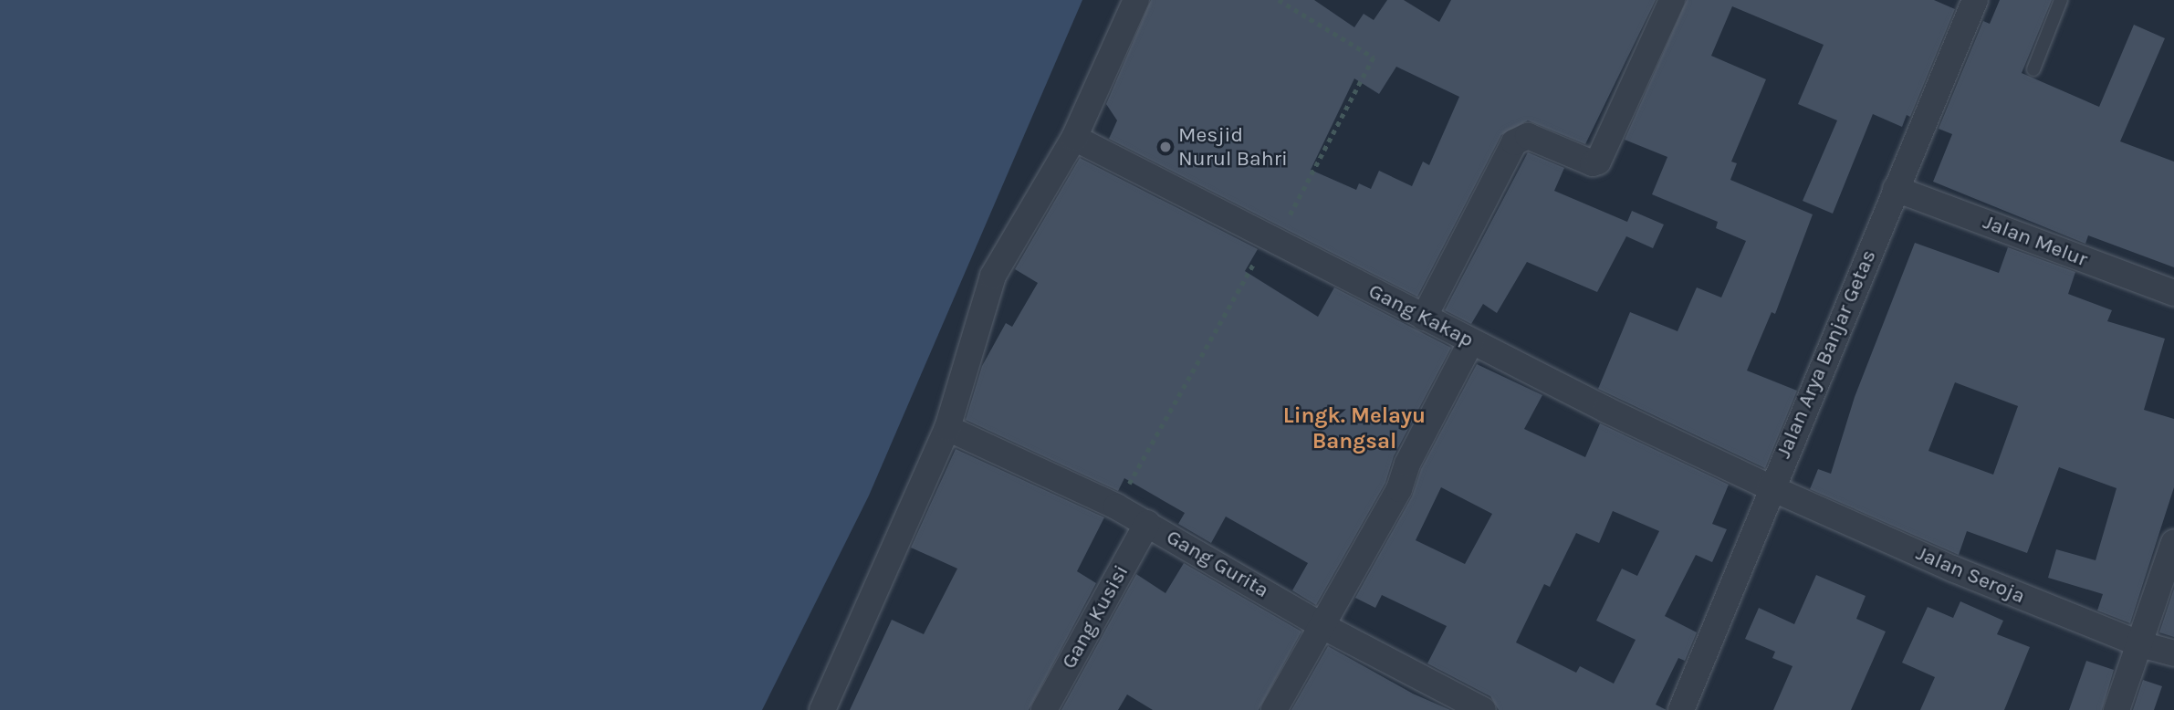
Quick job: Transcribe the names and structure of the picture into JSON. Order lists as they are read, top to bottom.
{
  "streets": {
    "street": [
      "Jalan Melur",
      "Gang Kakap",
      "Jalan Arya Banjar Getas",
      "Gang Gurita",
      "Jalan Seroja",
      "Gang Kusisi"
    ]
  },
  "crossings": [
    ["Jalan Melur", "Jalan Arya Banjar Getas"],
    ["Gang Kakap", "Jalan Arya Banjar Getas"],
    ["Gang Kakap", "Jalan Seroja"],
    ["Jalan Arya Banjar Getas", "Jalan Seroja"],
    ["Gang Gurita", "Gang Kusisi"]
  ],
  "districts": ["Lingk. Melayu Bangsal"],
  "places": ["Mesjid Nurul Bahri"]
}
